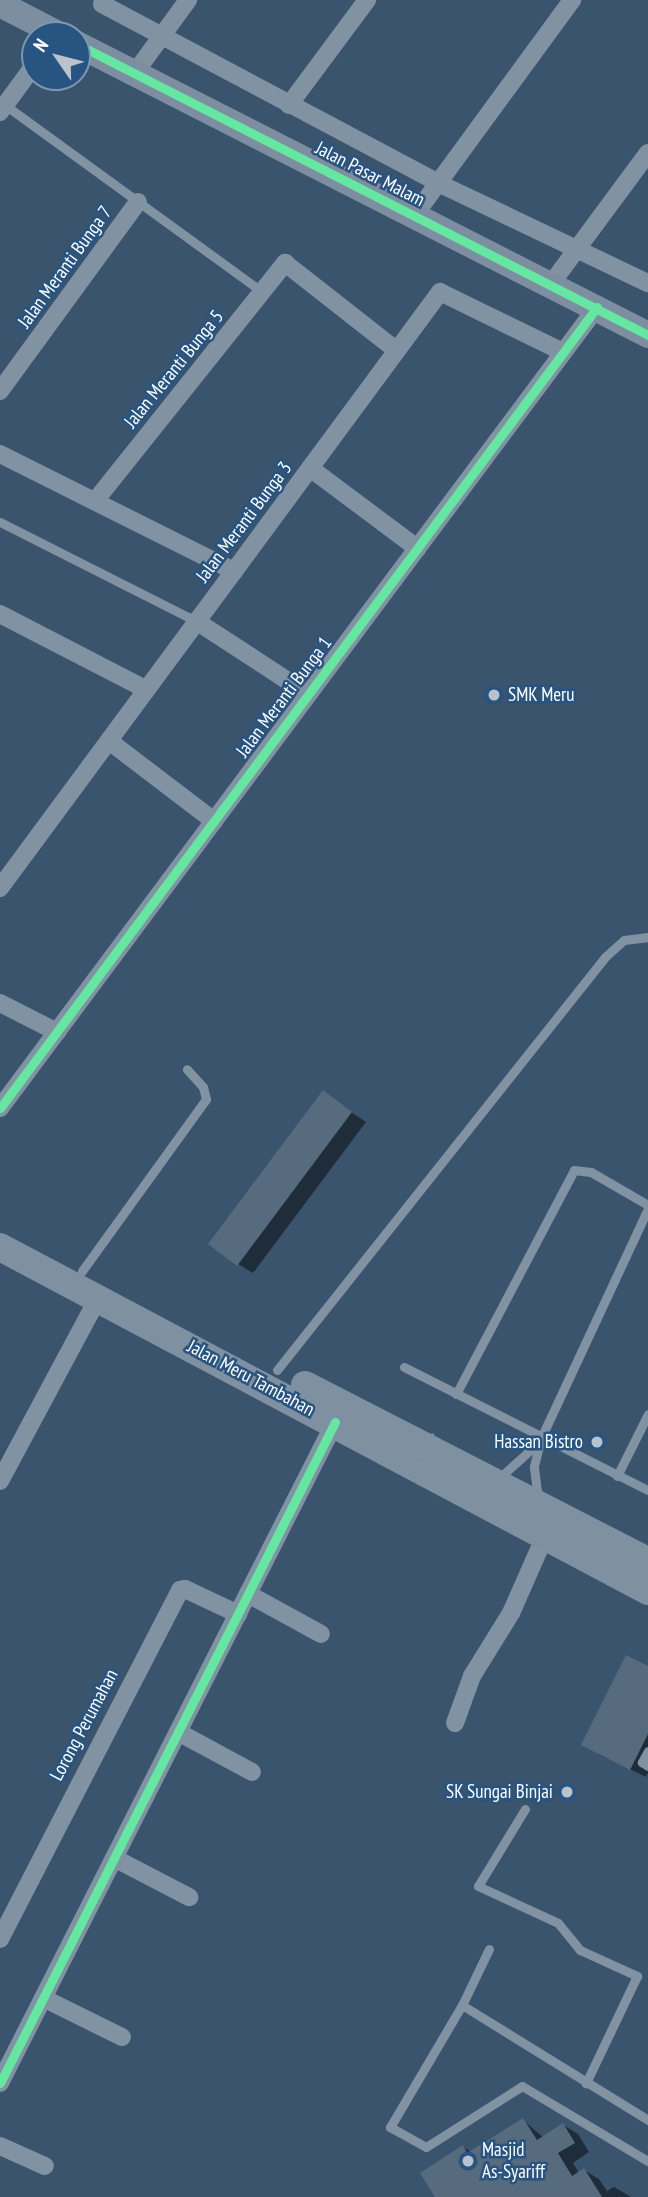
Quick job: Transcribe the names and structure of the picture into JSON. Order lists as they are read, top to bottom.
{
  "streets": {
    "main road": ["Jalan Meru Tambahan"],
    "street": [
      "Jalan Pasar Malam",
      "Jalan Meranti Bunga 7",
      "Jalan Meranti Bunga 5",
      "Jalan Meranti Bunga 3",
      "Jalan Meranti Bunga 1",
      "Lorong Perumahan"
    ]
  },
  "crossings": [
    ["Jalan Pasar Malam", "Jalan Meranti Bunga 1"],
    ["Jalan Meranti Bunga 5", "Jalan Meranti Bunga 3"],
    ["Jalan Meranti Bunga 3", "Jalan Meranti Bunga 1"]
  ],
  "places": [
    "SMK Meru",
    "Hassan Bistro",
    "SK Sungai Binjai",
    "Masjid As-Syariff"
  ],
  "north": "top left"
}
